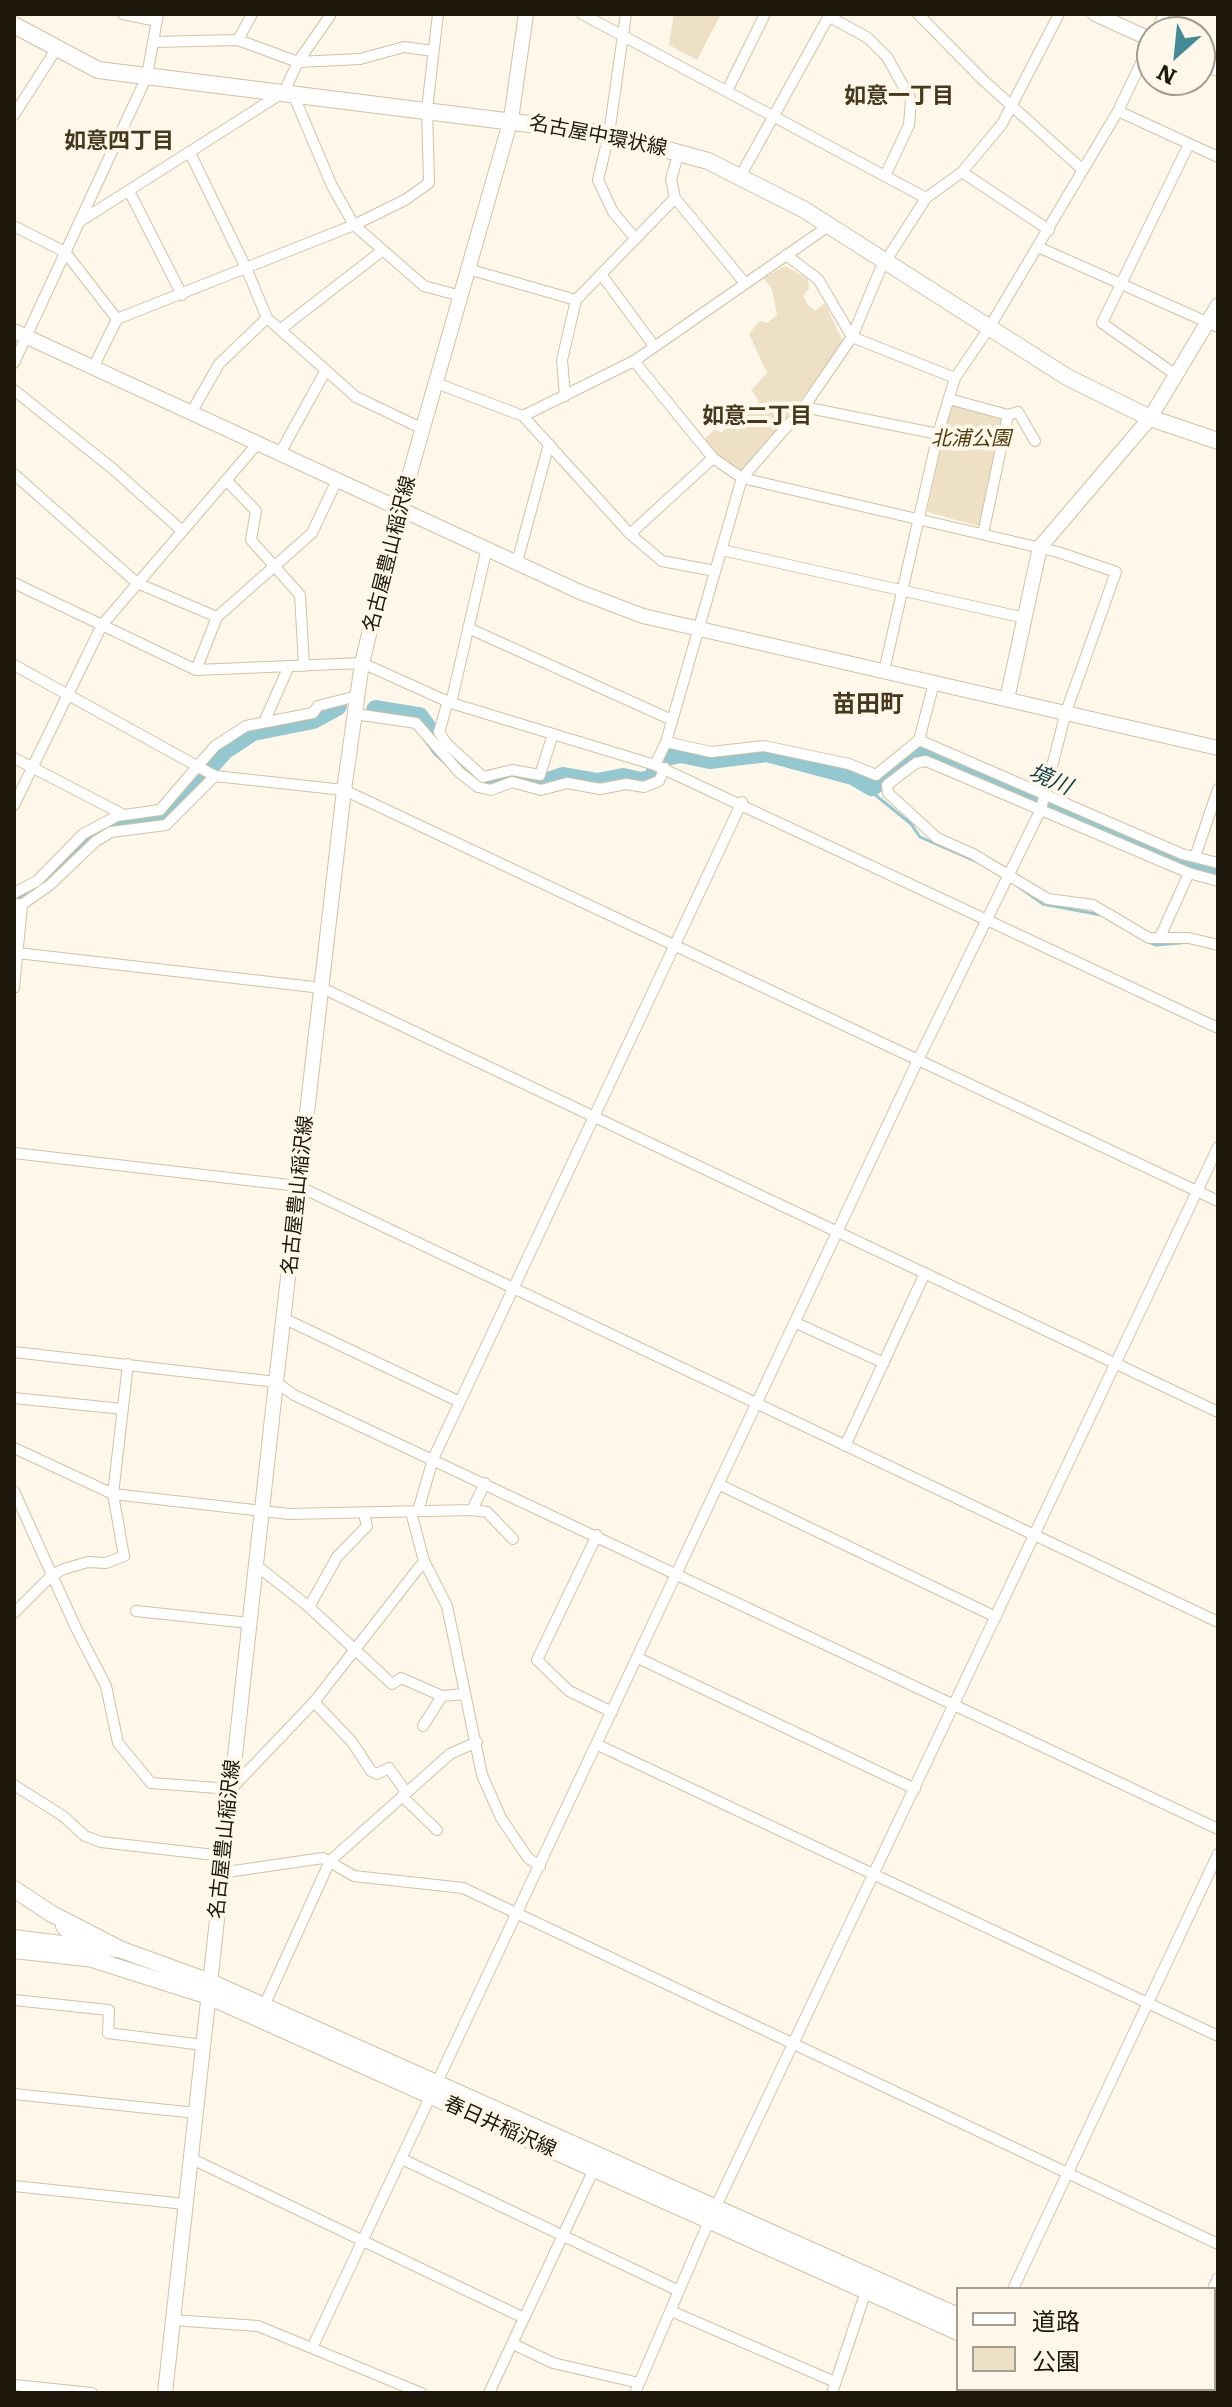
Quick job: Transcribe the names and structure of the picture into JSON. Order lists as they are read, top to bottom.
{
  "streets": {
    "main road": ["名古屋中環状線", "名古屋豊山稲沢線", "春日井稲沢線"]
  },
  "crossings": [
    ["名古屋中環状線", "名古屋豊山稲沢線"],
    ["名古屋豊山稲沢線", "春日井稲沢線"]
  ],
  "districts": [
    "如意一丁目",
    "如意四丁目",
    "如意二丁目",
    "苗田町"
  ],
  "water": ["境川"],
  "parks": ["北浦公園"],
  "legend": ["道路", "公園"],
  "north": "bottom left"
}
